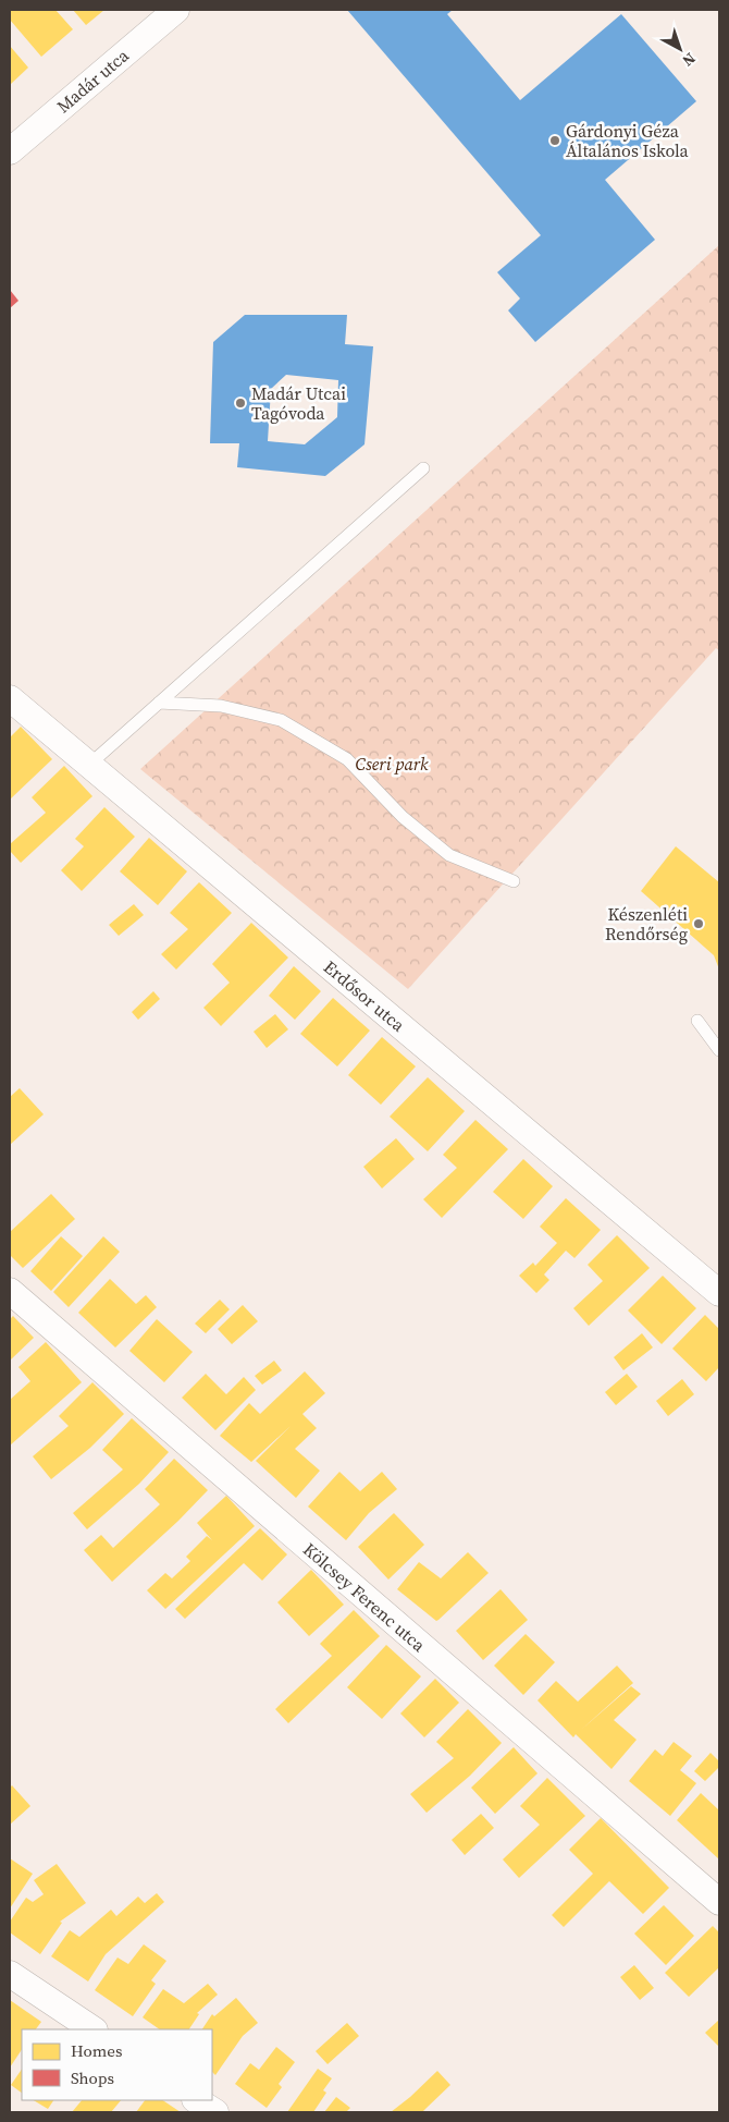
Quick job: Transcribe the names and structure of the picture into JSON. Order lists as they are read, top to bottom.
{
  "streets": {
    "street": ["Madár utca", "Erdősor utca", "Kölcsey Ferenc utca"]
  },
  "parks": ["Cseri park"],
  "places": ["Gárdonyi Géza Általános Iskola", "Madár Utcai Tagóvoda", "Készenléti Rendőrség"],
  "legend": ["Homes", "Shops"],
  "north": "bottom right"
}
